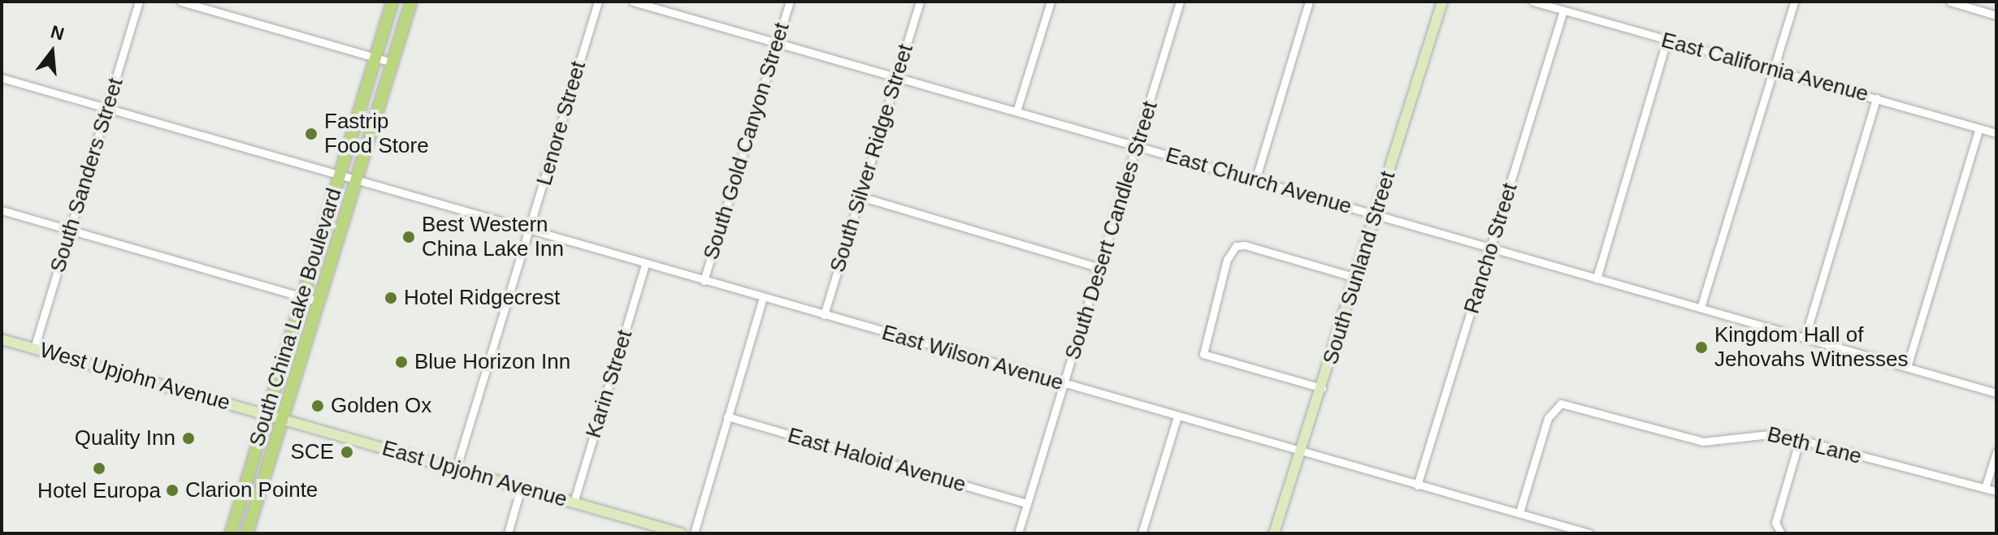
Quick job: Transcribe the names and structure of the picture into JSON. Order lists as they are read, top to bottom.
{
  "streets": {
    "main road": ["South China Lake Boulevard"],
    "street": [
      "East California Avenue",
      "Lenore Street",
      "South Gold Canyon Street",
      "South Silver Ridge Street",
      "South Sanders Street",
      "East Church Avenue",
      "South Desert Candles Street",
      "Rancho Street",
      "South Sunland Street",
      "East Wilson Avenue",
      "West Upjohn Avenue",
      "Karin Street",
      "Beth Lane",
      "East Haloid Avenue",
      "East Upjohn Avenue"
    ]
  },
  "crossings": [
    ["East California Avenue", "Rancho Street"],
    ["Lenore Street", "East Wilson Avenue"],
    ["Lenore Street", "East Upjohn Avenue"],
    ["South Gold Canyon Street", "East Church Avenue"],
    ["South Gold Canyon Street", "East Wilson Avenue"],
    ["South Silver Ridge Street", "East Church Avenue"],
    ["South Silver Ridge Street", "East Wilson Avenue"],
    ["South Sanders Street", "West Upjohn Avenue"],
    ["East Church Avenue", "South Desert Candles Street"],
    ["East Church Avenue", "Rancho Street"],
    ["East Church Avenue", "South Sunland Street"],
    ["South Desert Candles Street", "East Wilson Avenue"],
    ["South Desert Candles Street", "East Haloid Avenue"],
    ["Rancho Street", "East Wilson Avenue"],
    ["South Sunland Street", "East Wilson Avenue"],
    ["South China Lake Boulevard", "East Wilson Avenue"],
    ["South China Lake Boulevard", "West Upjohn Avenue"],
    ["South China Lake Boulevard", "East Upjohn Avenue"],
    ["East Wilson Avenue", "Karin Street"],
    ["East Wilson Avenue", "Beth Lane"],
    ["West Upjohn Avenue", "East Upjohn Avenue"],
    ["Karin Street", "East Upjohn Avenue"]
  ],
  "places": [
    "Fastrip Food Store",
    "Best Western China Lake Inn",
    "Hotel Ridgecrest",
    "Kingdom Hall of Jehovahs Witnesses",
    "Blue Horizon Inn",
    "Golden Ox",
    "Quality Inn",
    "SCE",
    "Hotel Europa",
    "Clarion Pointe"
  ],
  "north": "top"
}
